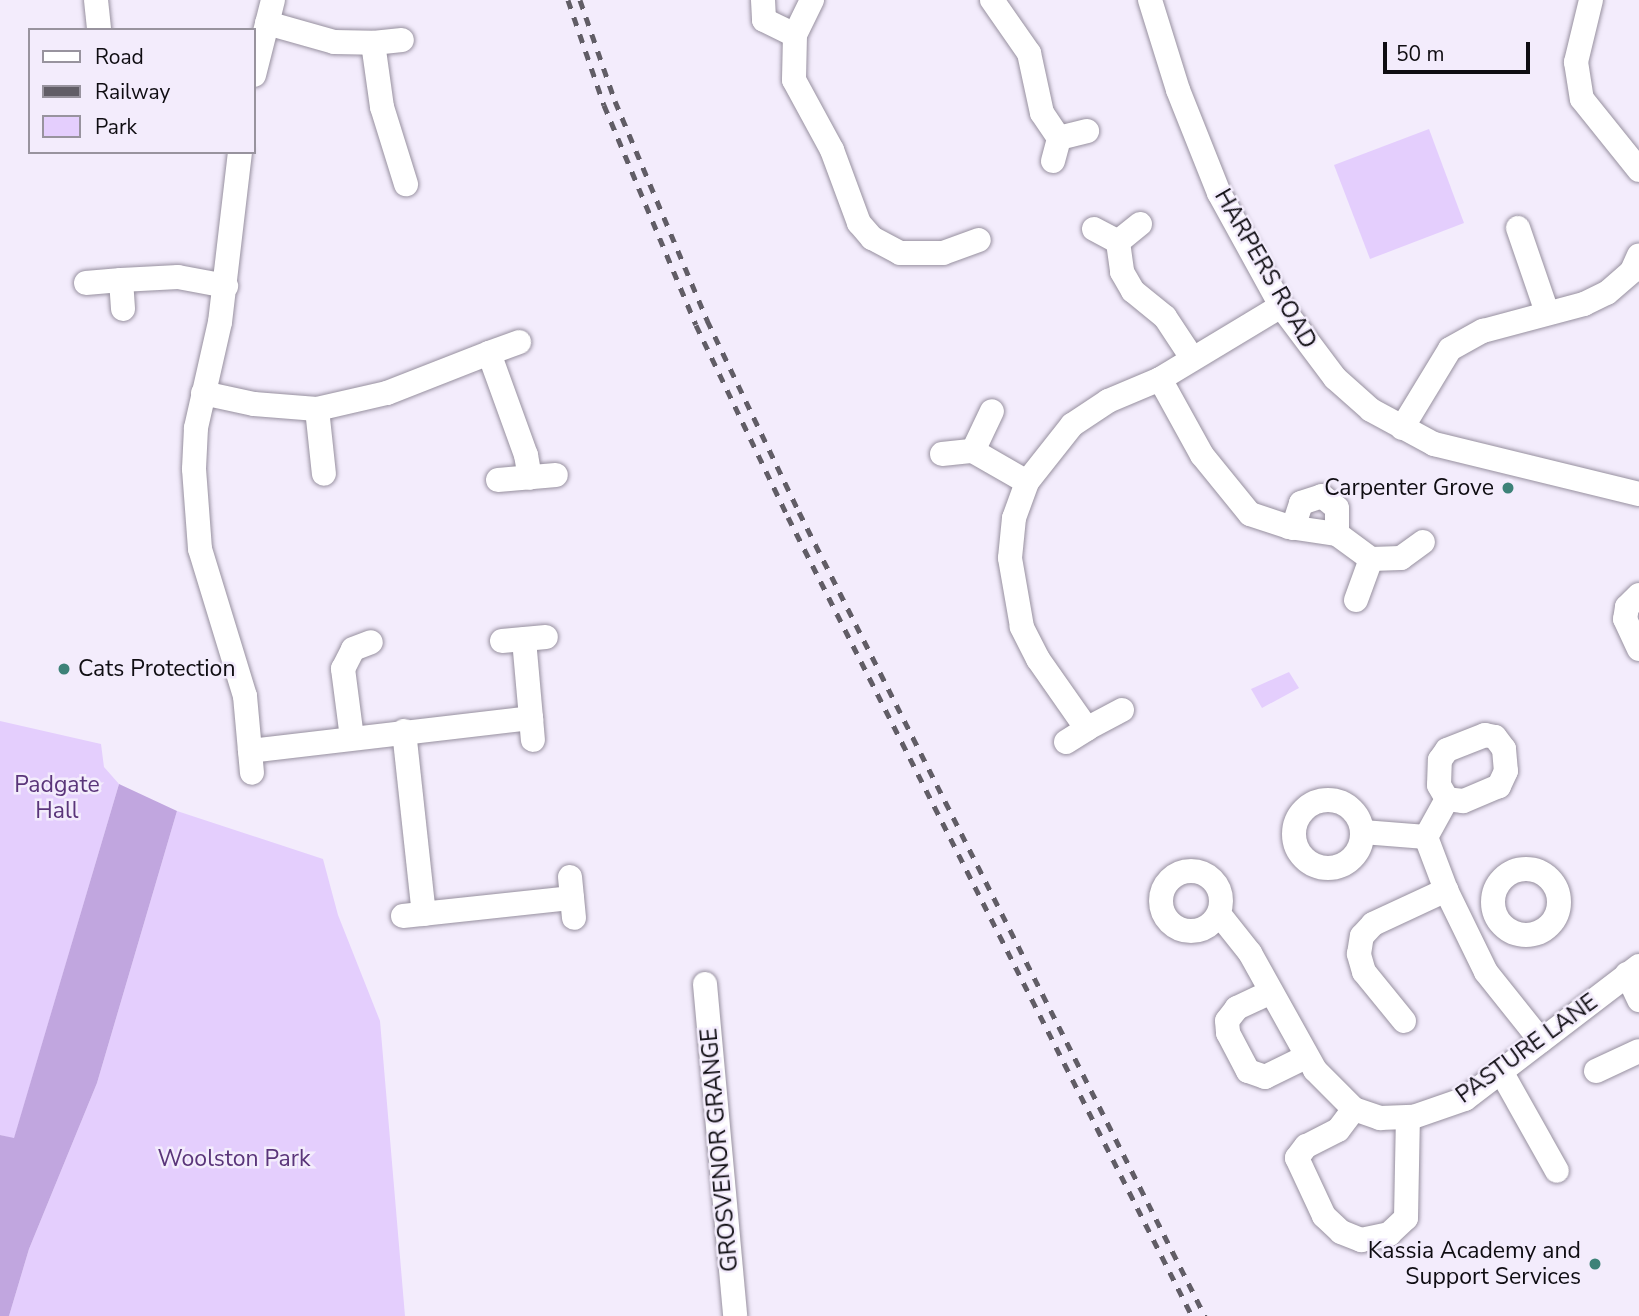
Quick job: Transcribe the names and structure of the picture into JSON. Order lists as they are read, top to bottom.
{
  "streets": {
    "street": ["HARPERS ROAD", "PASTURE LANE", "GROSVENOR GRANGE"]
  },
  "parks": ["Padgate Hall", "Woolston Park"],
  "places": ["Carpenter Grove", "Cats Protection", "Kassia Academy and Support Services"],
  "legend": ["Road", "Railway", "Park"],
  "scale_bar": "50 m"
}
